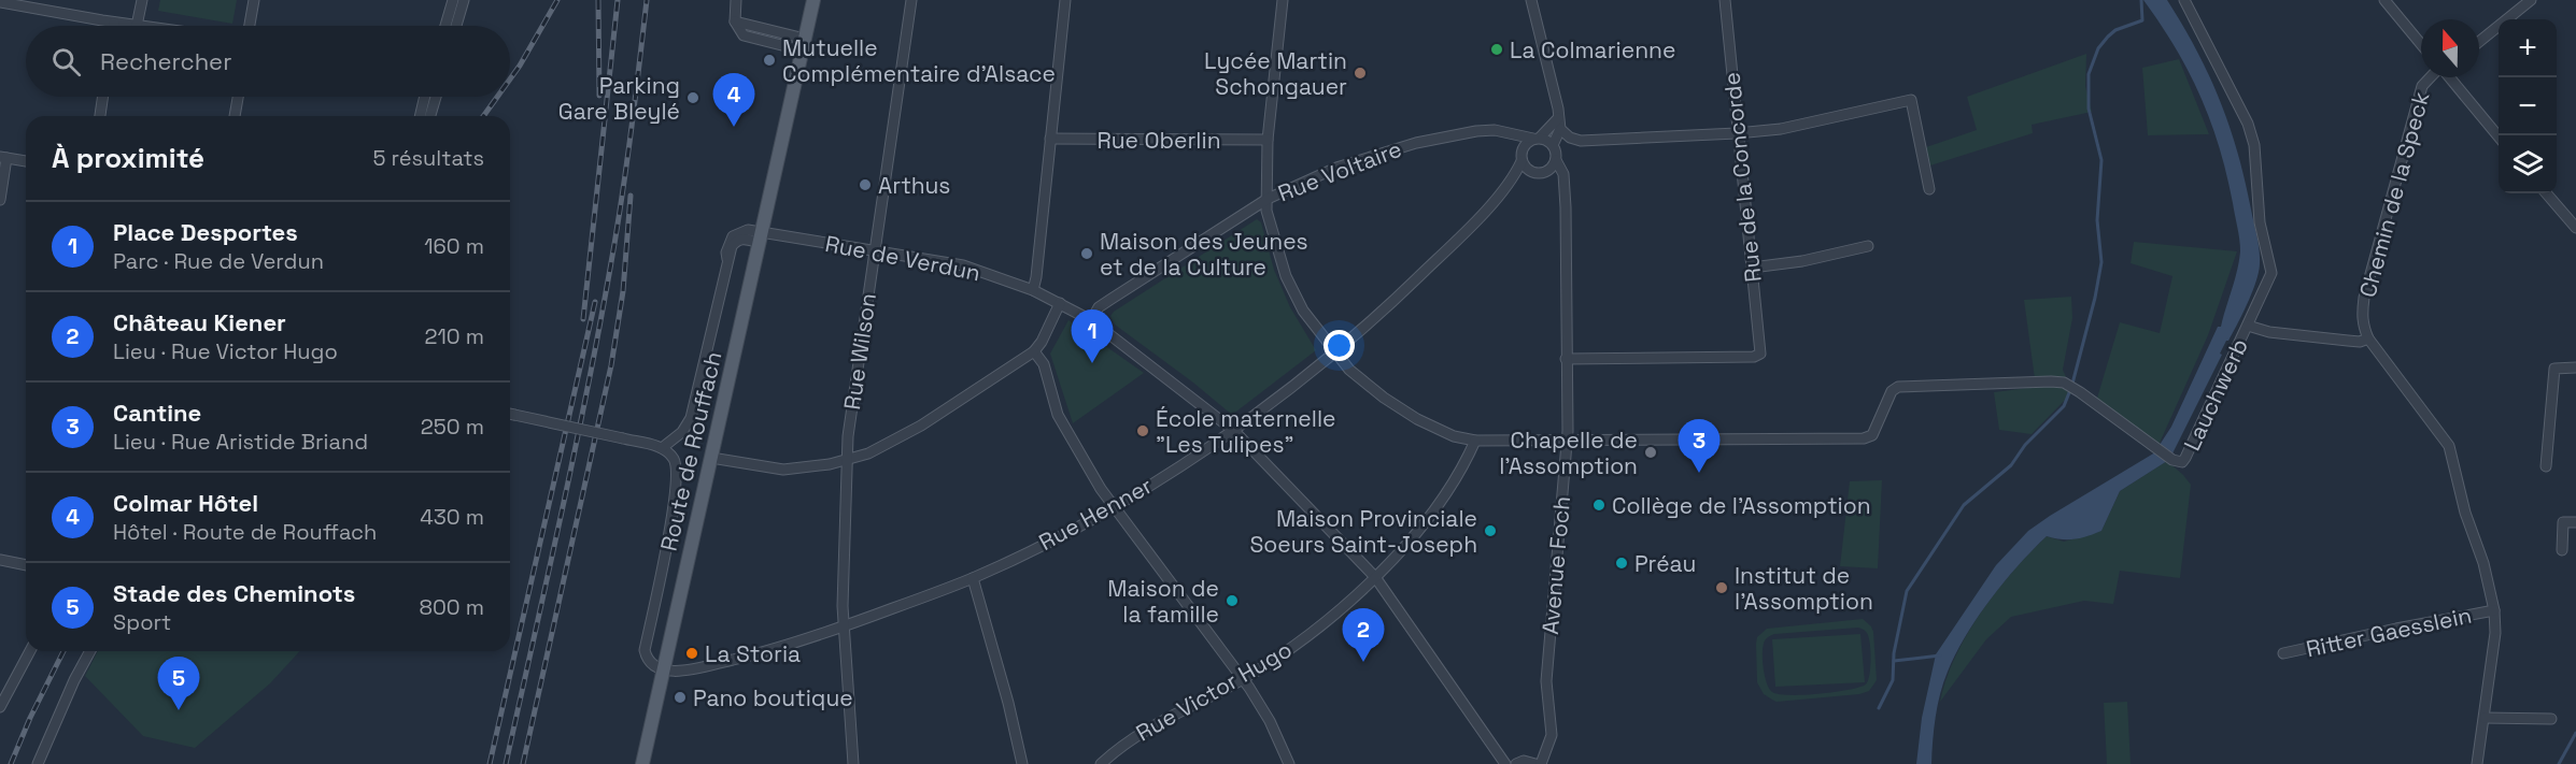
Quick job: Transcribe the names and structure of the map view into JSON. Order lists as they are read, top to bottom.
{
  "streets": {
    "main road": ["Route de Rouffach"],
    "street": [
      "Rue Oberlin",
      "Rue Voltaire",
      "Rue de la Concorde",
      "Chemin de la Speck",
      "Rue de Verdun",
      "Rue Wilson",
      "Lauchwerb",
      "Rue Henner",
      "Avenue Foch",
      "Ritter Gaesslein",
      "Rue Victor Hugo"
    ]
  },
  "crossings": [
    ["Rue Voltaire", "Rue de Verdun"],
    ["Rue Voltaire", "Rue Henner"],
    ["Rue Voltaire", "Avenue Foch"],
    ["Rue de la Concorde", "Avenue Foch"],
    ["Chemin de la Speck", "Ritter Gaesslein"],
    ["Rue de Verdun", "Rue Wilson"],
    ["Rue de Verdun", "Route de Rouffach"],
    ["Rue de Verdun", "Rue Henner"],
    ["Rue de Verdun", "Rue Victor Hugo"],
    ["Rue Wilson", "Rue Henner"],
    ["Lauchwerb", "Avenue Foch"],
    ["Route de Rouffach", "Rue Henner"],
    ["Rue Henner", "Avenue Foch"]
  ],
  "places": [
    "La Colmarienne",
    "Mutuelle Complémentaire d'Alsace",
    "Lycée Martin Schongauer",
    "Parking Gare Bleylé",
    "Arthus",
    "Maison des Jeunes et de la Culture",
    "École maternelle \"Les Tulipes\"",
    "Chapelle de l'Assomption",
    "Collège de l'Assomption",
    "Maison Provinciale Soeurs Saint-Joseph",
    "Préau",
    "Institut de l'Assomption",
    "Maison de la famille",
    "La Storia",
    "Pano boutique"
  ],
  "north": "top",
  "page": {
    "map_buttons": ["+", "−"],
    "search": "Rechercher",
    "pins": [
      "4",
      "1",
      "3",
      "2",
      "5"
    ],
    "heading": ["À proximité", "5 résultats"],
    "list": [
      {
        "mark": "1",
        "name": "Place Desportes",
        "note": "Parc · Rue de Verdun",
        "value": "160 m"
      },
      {
        "mark": "2",
        "name": "Château Kiener",
        "note": "Lieu · Rue Victor Hugo",
        "value": "210 m"
      },
      {
        "mark": "3",
        "name": "Cantine",
        "note": "Lieu · Rue Aristide Briand",
        "value": "250 m"
      },
      {
        "mark": "4",
        "name": "Colmar Hôtel",
        "note": "Hôtel · Route de Rouffach",
        "value": "430 m"
      },
      {
        "mark": "5",
        "name": "Stade des Cheminots",
        "note": "Sport",
        "value": "800 m"
      }
    ]
  }
}
